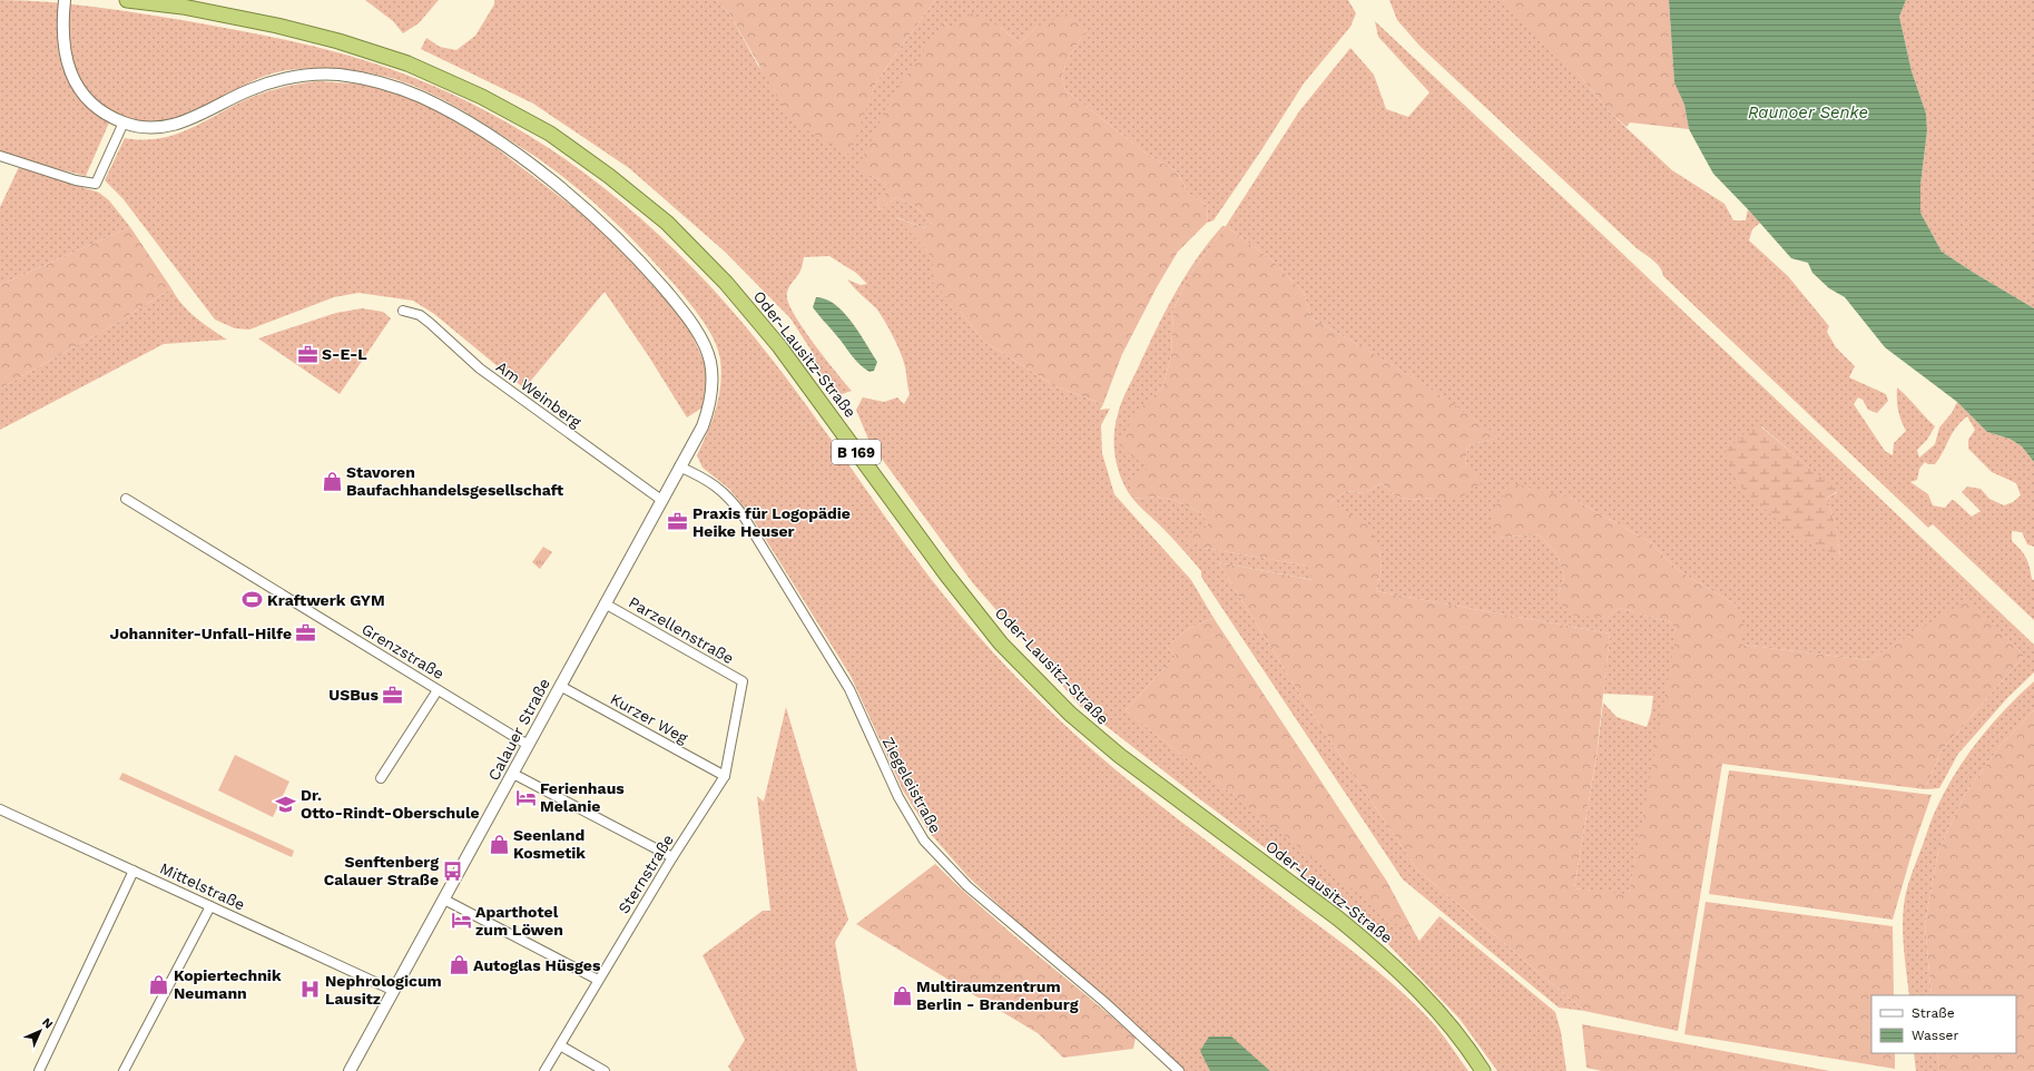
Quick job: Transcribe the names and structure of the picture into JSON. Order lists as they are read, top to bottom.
{
  "streets": {
    "highway": ["Oder-Lausitz-Straße", "B 169"],
    "street": [
      "Am Weinberg",
      "Parzellenstraße",
      "Grenzstraße",
      "Kurzer Weg",
      "Calauer Straße",
      "Ziegeleistraße",
      "Sternstraße",
      "Mittelstraße"
    ]
  },
  "crossings": [
    ["Am Weinberg", "Calauer Straße"],
    ["Parzellenstraße", "Calauer Straße"],
    ["Parzellenstraße", "Sternstraße"],
    ["Grenzstraße", "Calauer Straße"],
    ["Kurzer Weg", "Calauer Straße"],
    ["Kurzer Weg", "Sternstraße"],
    ["Calauer Straße", "Ziegeleistraße"],
    ["Calauer Straße", "Mittelstraße"]
  ],
  "water": ["Raunoer Senke"],
  "places": {
    "office": [
      "S-E-L",
      "Praxis für Logopädie Heike Heuser",
      "Johanniter-Unfall-Hilfe",
      "USBus"
    ],
    "shop": [
      "Stavoren Baufachhandelsgesellschaft",
      "Seenland Kosmetik",
      "Autoglas Hüsges",
      "Kopiertechnik Neumann",
      "Multiraumzentrum Berlin - Brandenburg"
    ],
    "sports": ["Kraftwerk GYM"],
    "hotel": ["Ferienhaus Melanie", "Aparthotel zum Löwen"],
    "school or university": ["Dr. Otto-Rindt-Oberschule"],
    "bus stop": ["Senftenberg Calauer Straße"],
    "hospital": ["Nephrologicum Lausitz"]
  },
  "legend": ["Straße", "Wasser"],
  "north": "top right"
}
